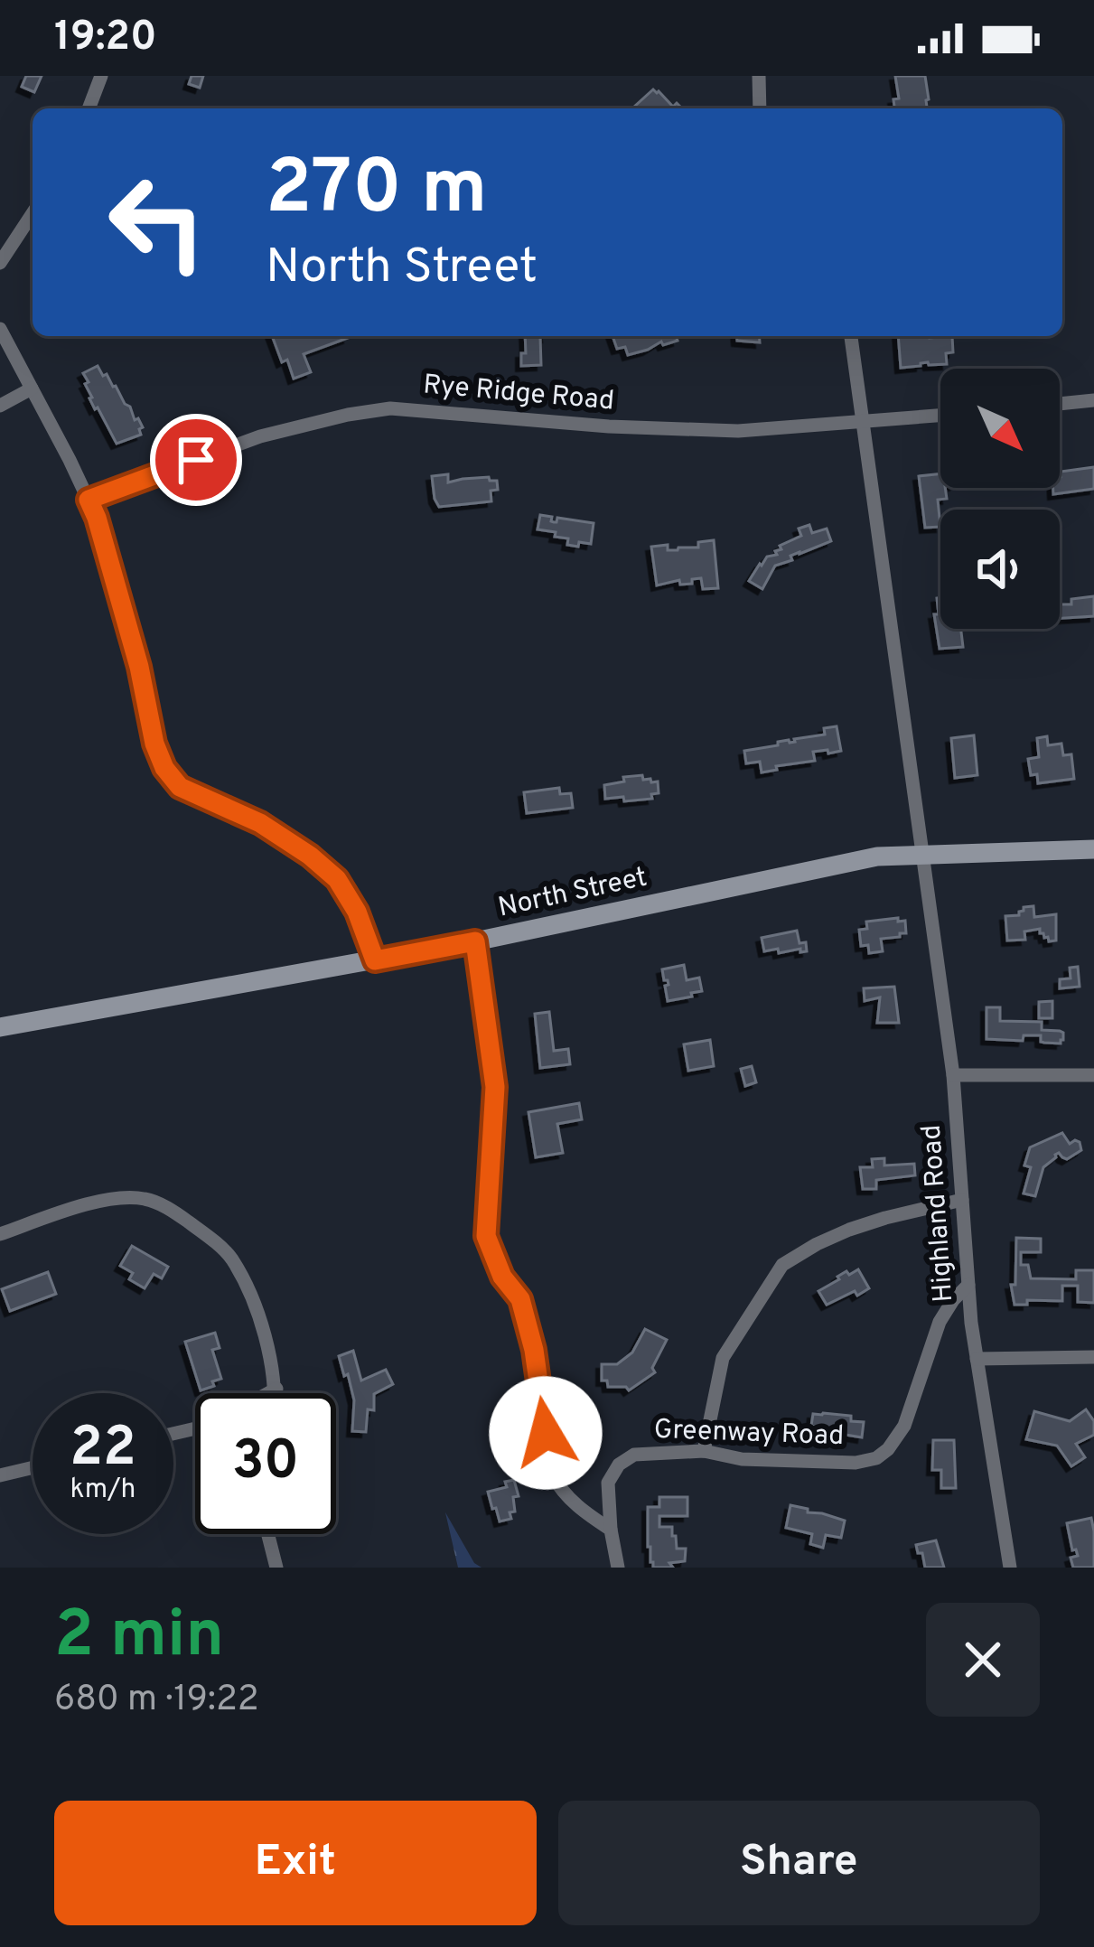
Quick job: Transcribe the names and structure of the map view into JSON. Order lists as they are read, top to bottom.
{
  "streets": {
    "main road": ["North Street"],
    "street": ["Rye Ridge Road", "Highland Road", "Greenway Road"]
  },
  "crossings": [
    ["Rye Ridge Road", "Highland Road"],
    ["North Street", "Highland Road"],
    ["Highland Road", "Greenway Road"]
  ],
  "north": "bottom right",
  "page": {
    "status": "19:20",
    "turn": ["270 m", "North Street"],
    "speed": "22 km/h",
    "limit": "30",
    "heading": ["2 min", "680 m · 19:22"],
    "buttons": ["Exit", "Share"]
  }
}
